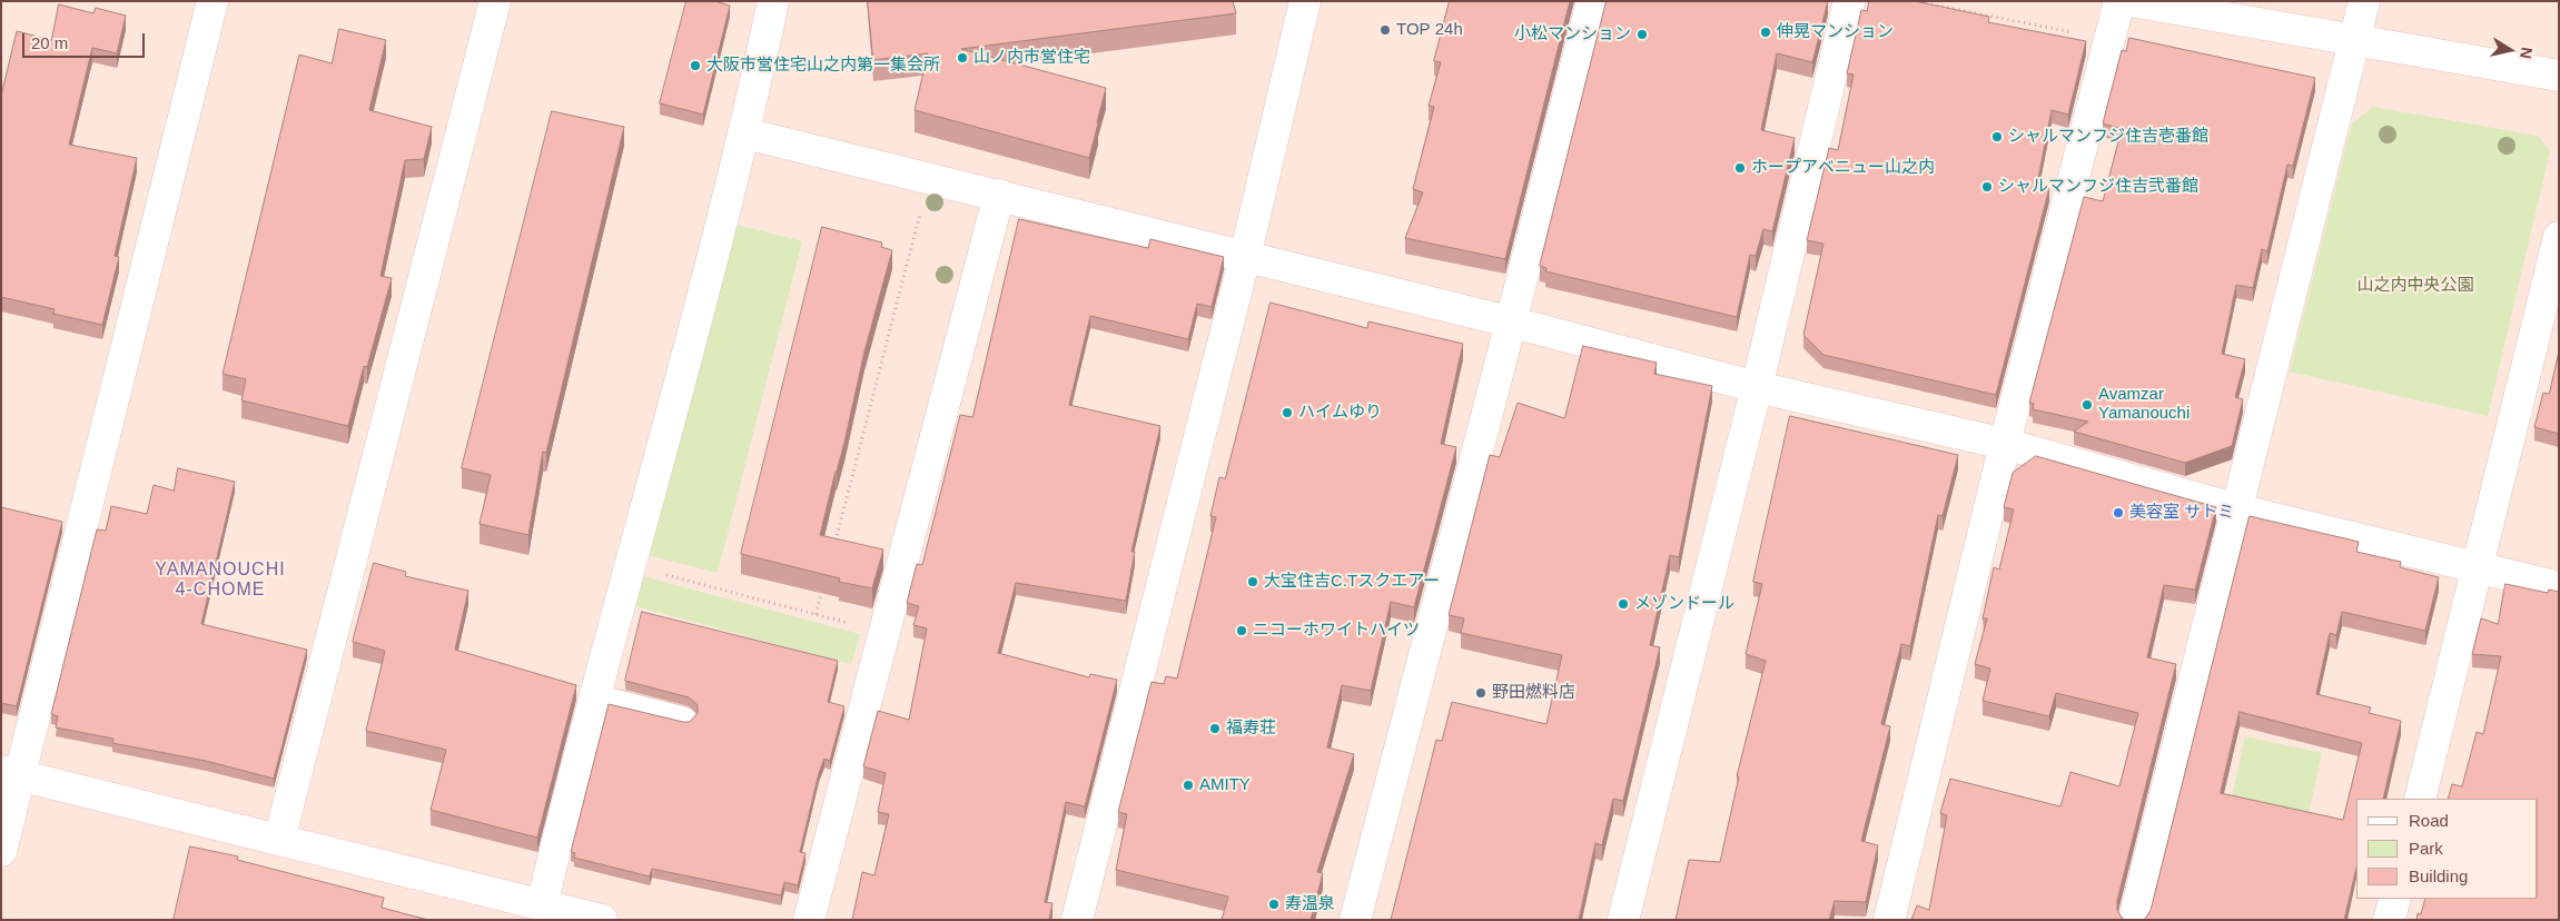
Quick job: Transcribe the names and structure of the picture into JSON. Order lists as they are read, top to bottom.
{
  "districts": ["YAMANOUCHI 4-CHOME"],
  "parks": ["山之内中央公園"],
  "places": [
    "TOP 24h",
    "伸晃マンション",
    "小松マンション",
    "山ノ内市営住宅",
    "大阪市営住宅山之内第一集会所",
    "シャルマンフジ住吉壱番館",
    "ホープアベニュー山之内",
    "シャルマンフジ住吉弐番館",
    "Avamzar Yamanouchi",
    "ハイムゆり",
    "美容室 サトミ",
    "大宝住吉C.Tスクエアー",
    "メゾンドール",
    "ニコーホワイトハイツ",
    "野田燃料店",
    "福寿荘",
    "AMITY",
    "寿温泉"
  ],
  "legend": ["Road", "Park", "Building"],
  "scale_bar": "20 m",
  "north": "right"
}
